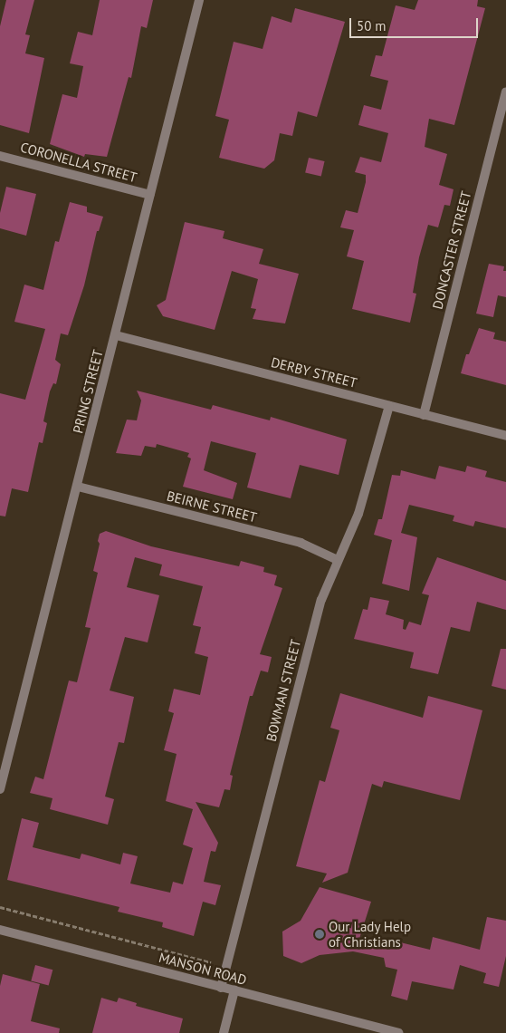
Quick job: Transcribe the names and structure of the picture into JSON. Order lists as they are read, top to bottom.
{
  "streets": {
    "street": [
      "CORONELLA STREET",
      "DONCASTER STREET",
      "DERBY STREET",
      "PRING STREET",
      "BEIRNE STREET",
      "BOWMAN STREET",
      "MANSON ROAD"
    ]
  },
  "crossings": [
    ["CORONELLA STREET", "PRING STREET"],
    ["DONCASTER STREET", "DERBY STREET"],
    ["DERBY STREET", "PRING STREET"],
    ["DERBY STREET", "BOWMAN STREET"],
    ["PRING STREET", "BEIRNE STREET"],
    ["BEIRNE STREET", "BOWMAN STREET"],
    ["BOWMAN STREET", "MANSON ROAD"]
  ],
  "places": ["Our Lady Help of Christians"],
  "scale_bar": "50 m"
}
